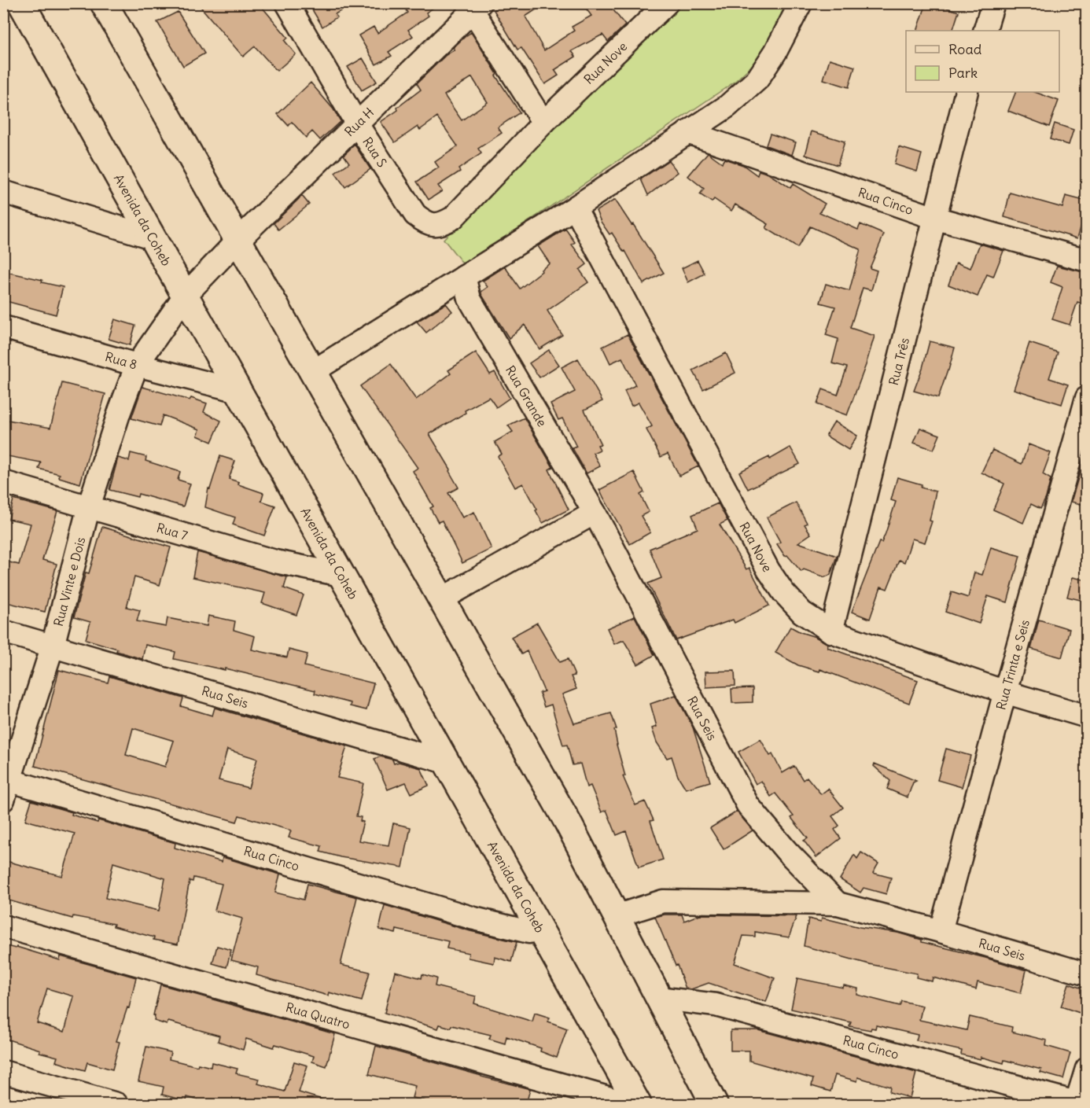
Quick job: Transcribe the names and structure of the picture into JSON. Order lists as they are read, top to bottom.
{
  "streets": {
    "main road": ["Avenida da Coheb"],
    "street": [
      "Rua Nove",
      "Rua H",
      "Rua S",
      "Rua Cinco",
      "Rua 8",
      "Rua Três",
      "Rua Grande",
      "Rua 7",
      "Rua Vinte e Dois",
      "Rua Trinta e Seis",
      "Rua Seis",
      "Rua Quatro"
    ]
  },
  "crossings": [
    ["Rua Nove", "Rua S"],
    ["Rua Nove", "Rua Três"],
    ["Rua Nove", "Rua Trinta e Seis"],
    ["Rua H", "Rua S"],
    ["Rua H", "Avenida da Coheb"],
    ["Rua H", "Rua Vinte e Dois"],
    ["Rua Cinco", "Avenida da Coheb"],
    ["Rua Cinco", "Rua Três"],
    ["Rua Cinco", "Rua Vinte e Dois"],
    ["Avenida da Coheb", "Rua 8"],
    ["Avenida da Coheb", "Rua 7"],
    ["Avenida da Coheb", "Rua Vinte e Dois"],
    ["Avenida da Coheb", "Rua Seis"],
    ["Rua 8", "Rua Vinte e Dois"],
    ["Rua Grande", "Rua Seis"],
    ["Rua 7", "Rua Vinte e Dois"],
    ["Rua Vinte e Dois", "Rua Seis"],
    ["Rua Trinta e Seis", "Rua Seis"]
  ],
  "legend": ["Road", "Park"]
}
